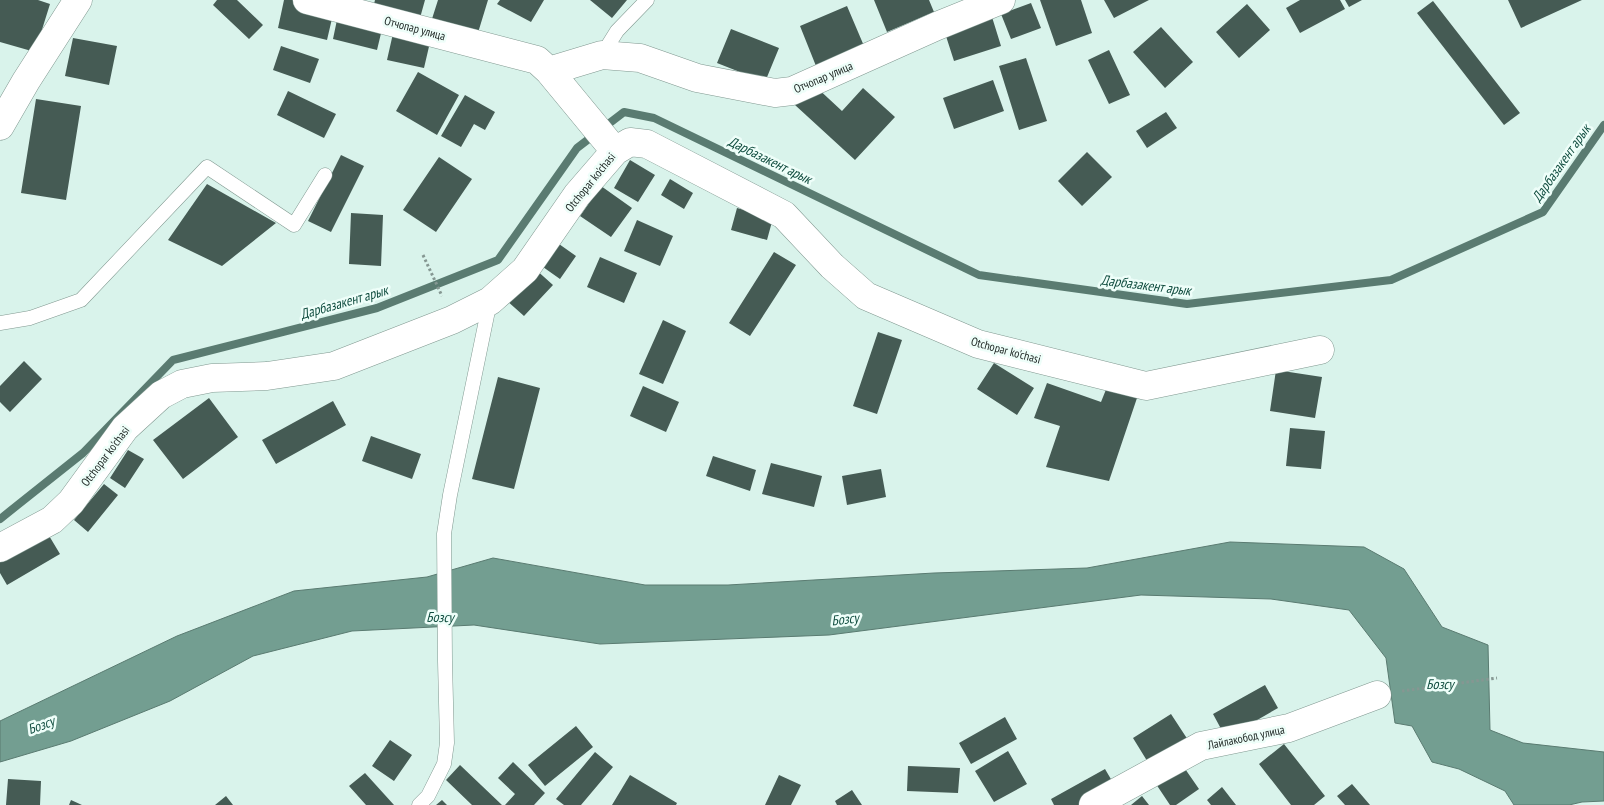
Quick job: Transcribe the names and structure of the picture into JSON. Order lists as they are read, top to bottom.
{
  "streets": {
    "street": ["Отчопар улица", "Otchopar ko'chasi", "Лайлакобод улица"]
  },
  "crossings": [
    ["Отчопар улица", "Otchopar ko'chasi"]
  ],
  "water": ["Дарбазакент арык", "Бозсу"]
}
